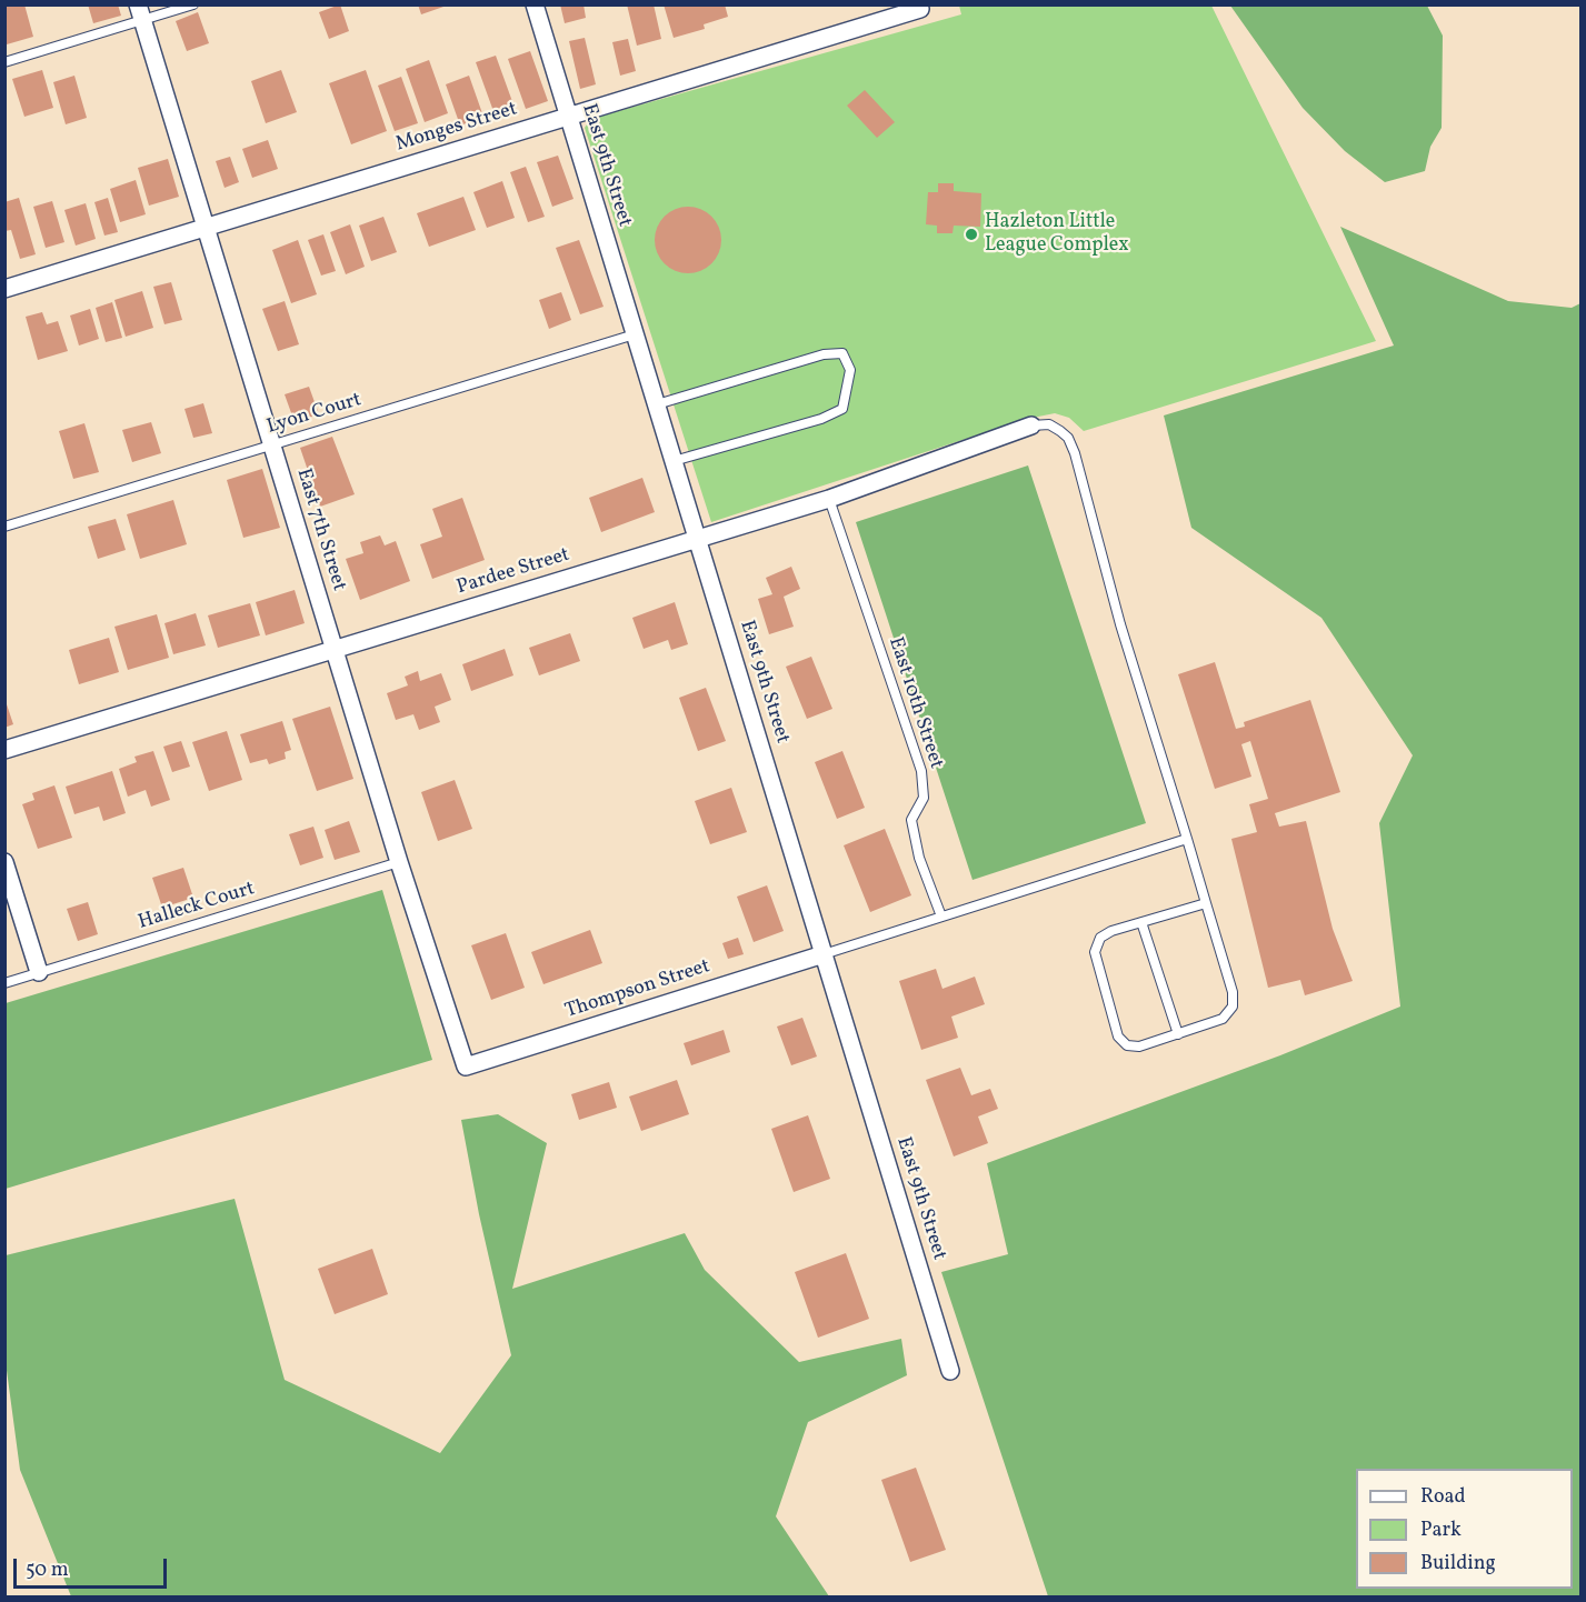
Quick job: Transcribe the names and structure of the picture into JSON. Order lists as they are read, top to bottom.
{
  "streets": {
    "street": [
      "Monges Street",
      "East 9th Street",
      "East 7th Street",
      "Pardee Street",
      "Thompson Street"
    ],
    "lane": ["Lyon Court", "East 10th Street", "Halleck Court"]
  },
  "crossings": [
    ["Monges Street", "East 9th Street"],
    ["Monges Street", "East 7th Street"],
    ["East 9th Street", "Lyon Court"],
    ["East 9th Street", "Pardee Street"],
    ["East 9th Street", "Thompson Street"],
    ["Lyon Court", "East 7th Street"],
    ["East 7th Street", "Pardee Street"],
    ["East 7th Street", "Halleck Court"],
    ["East 7th Street", "Thompson Street"],
    ["Pardee Street", "East 10th Street"]
  ],
  "places": ["Hazleton Little League Complex"],
  "legend": ["Road", "Park", "Building"],
  "scale_bar": "50 m"
}
